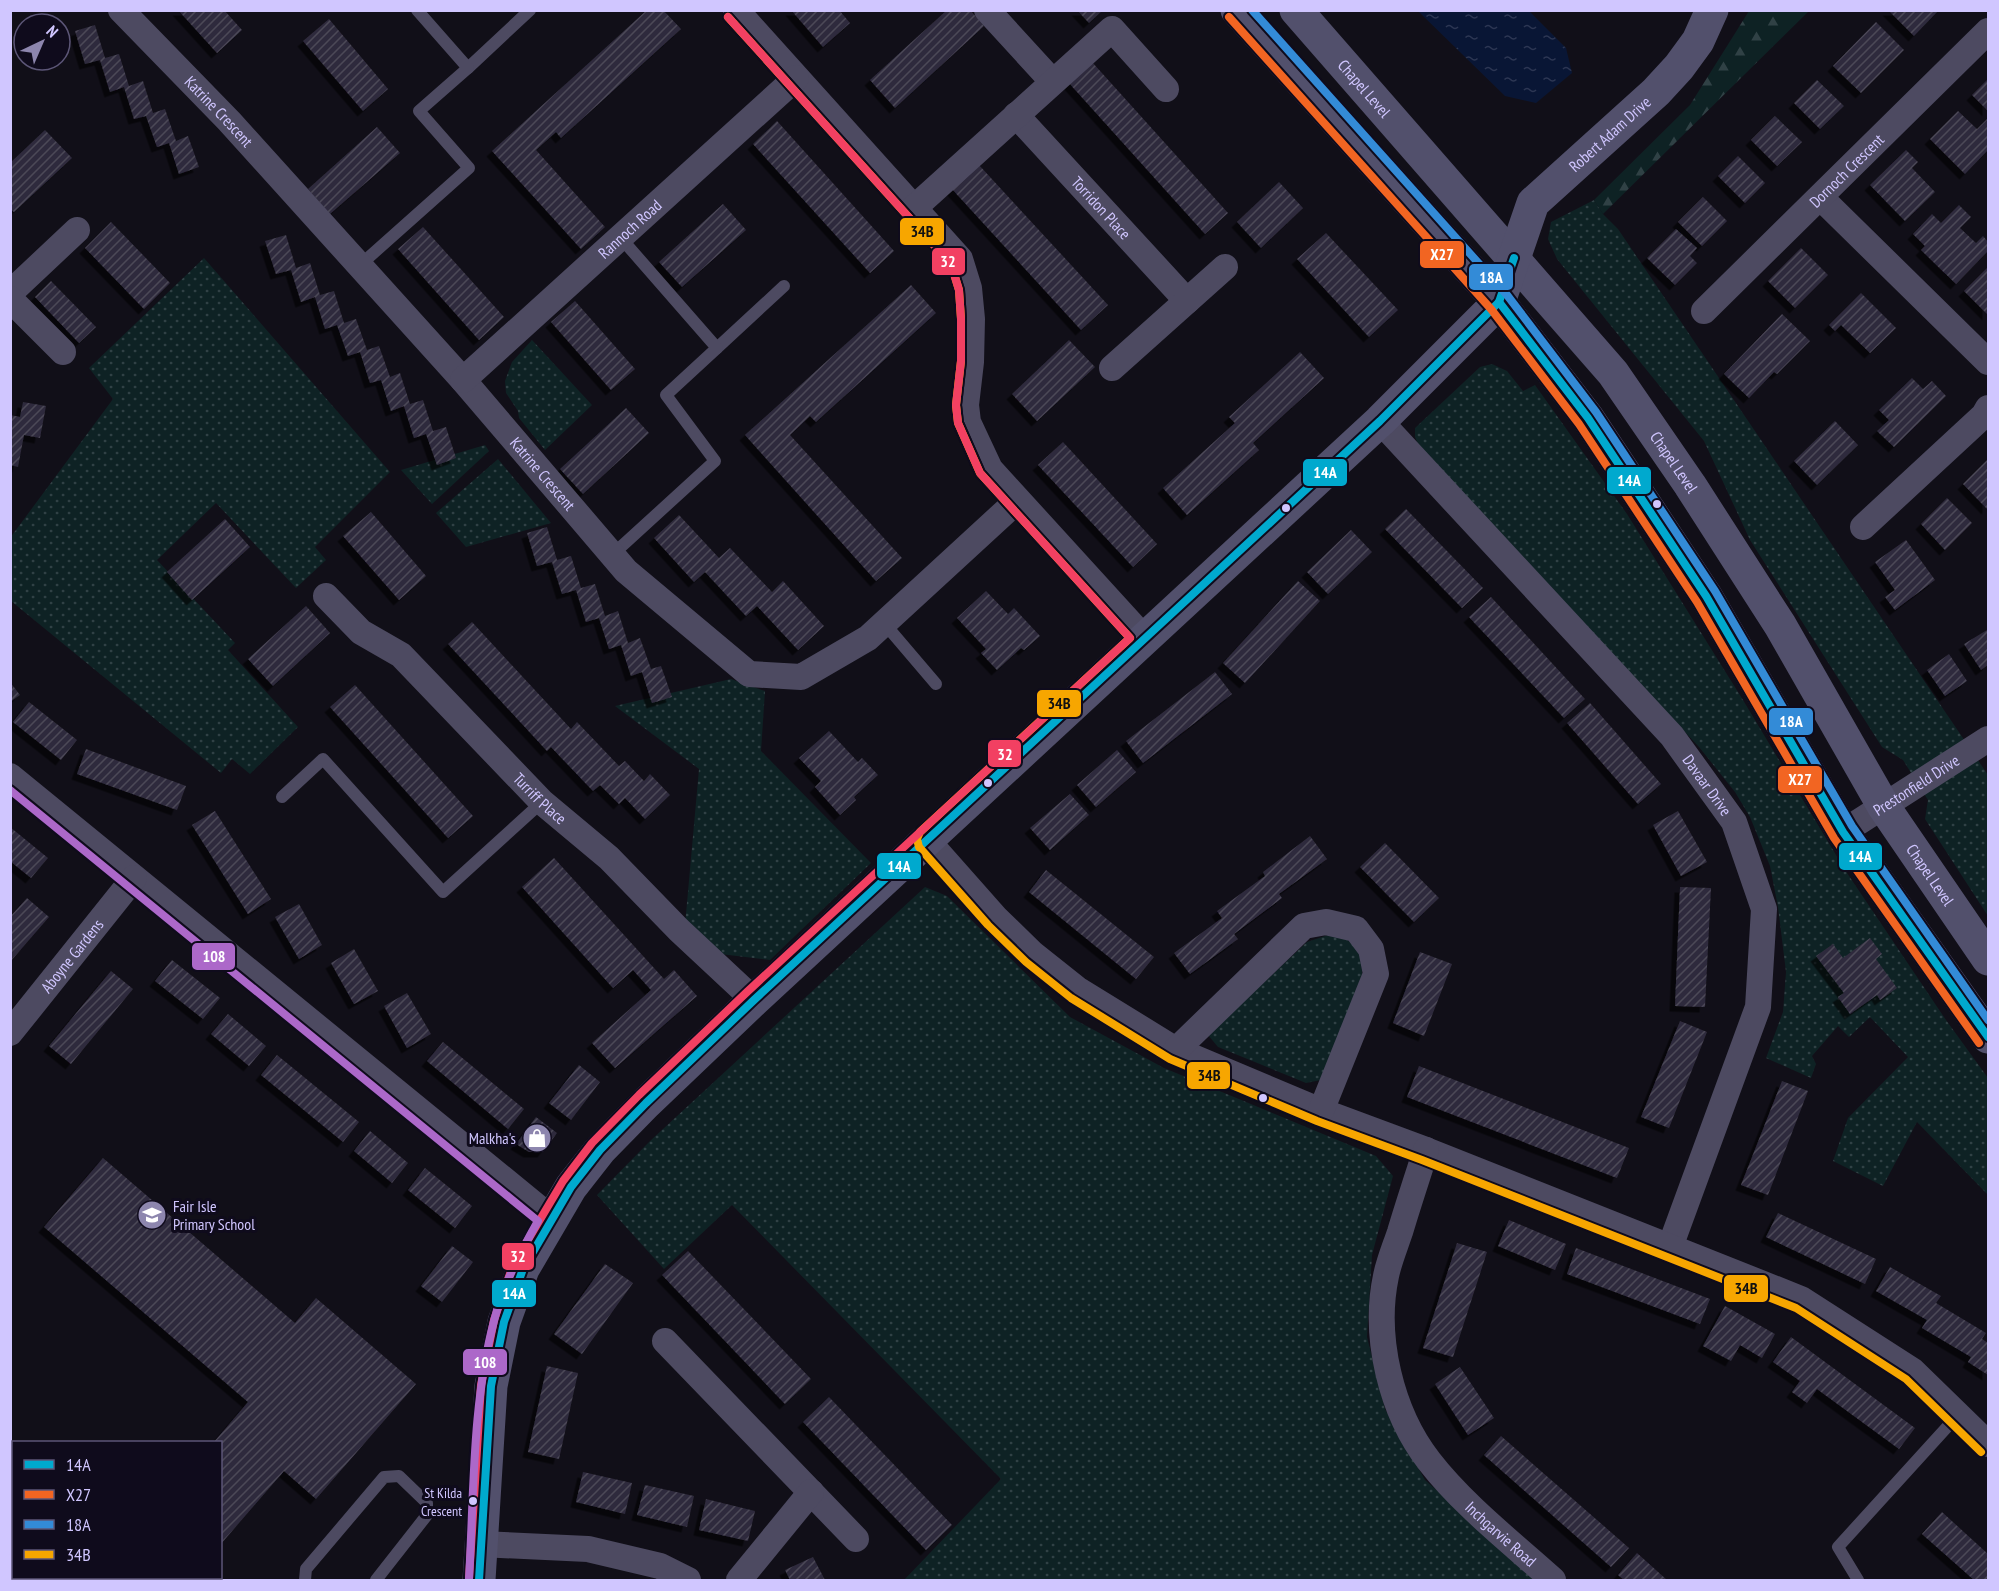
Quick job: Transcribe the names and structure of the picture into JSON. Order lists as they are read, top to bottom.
{
  "streets": {
    "main road": ["Chapel Level", "Robert Adam Drive"],
    "street": [
      "Katrine Crescent",
      "Dornoch Crescent",
      "Torridon Place",
      "Rannoch Road",
      "Davaar Drive",
      "Prestonfield Drive",
      "Turriff Place",
      "Aboyne Gardens",
      "Inchgarvie Road"
    ]
  },
  "crossings": [
    ["Chapel Level", "Robert Adam Drive"],
    ["Chapel Level", "Prestonfield Drive"],
    ["Katrine Crescent", "Rannoch Road"]
  ],
  "places": {
    "shop": ["Malkha's"],
    "school or university": ["Fair Isle Primary School"],
    "other": ["St Kilda Crescent"]
  },
  "lines": [
    "transit line 18A",
    "transit line X27",
    "transit line 34B",
    "transit line 32",
    "transit line 14A",
    "transit line 108"
  ],
  "legend": [
    "14A",
    "X27",
    "18A",
    "34B"
  ],
  "north": "top right"
}
